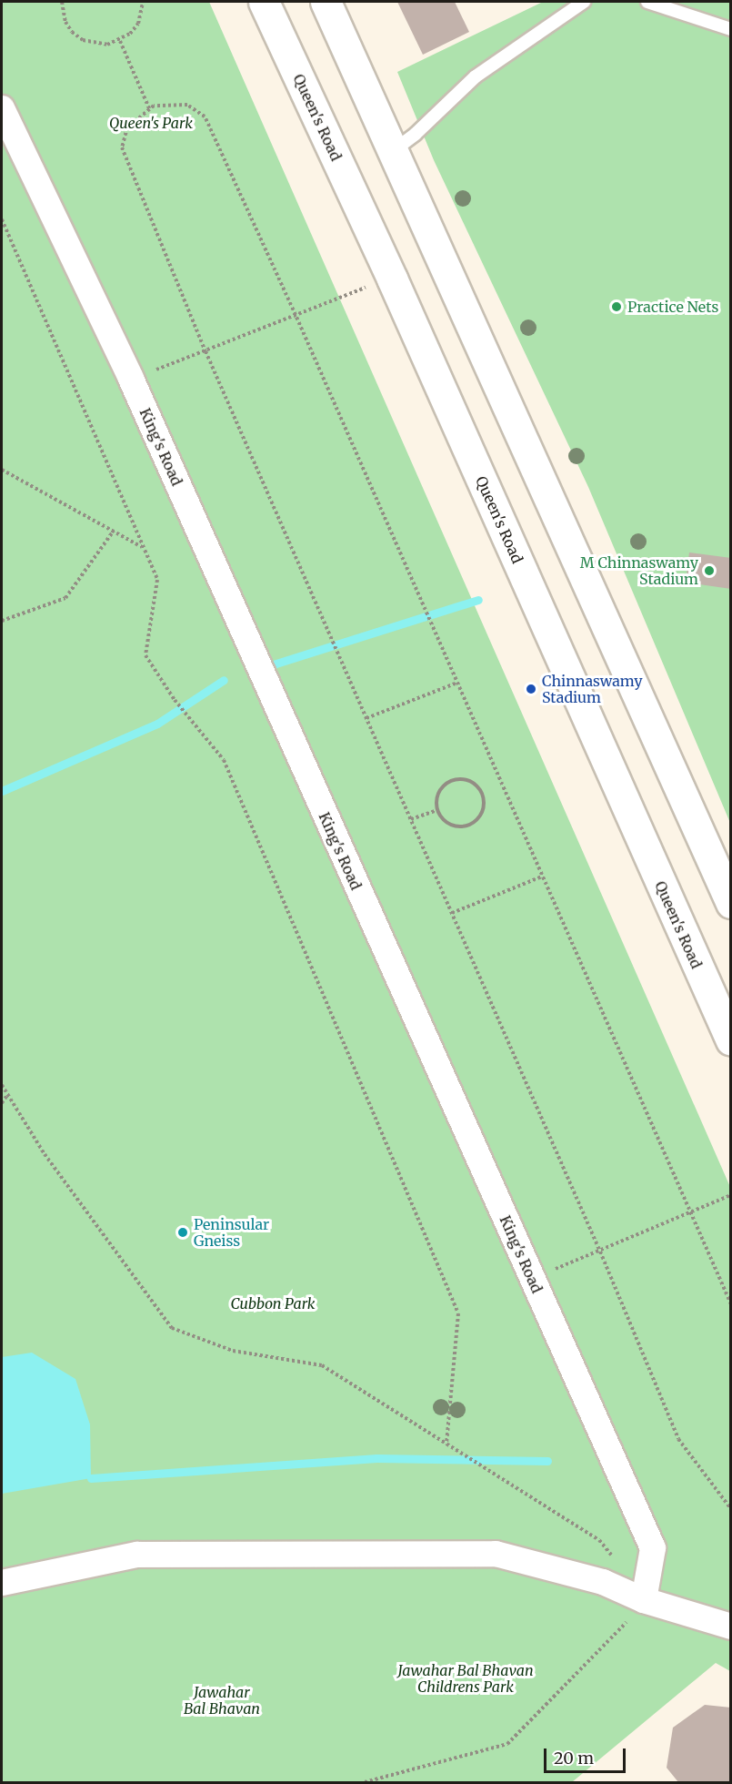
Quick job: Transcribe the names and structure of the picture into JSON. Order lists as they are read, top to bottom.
{
  "streets": {
    "main road": ["Queen's Road"],
    "street": ["King's Road"]
  },
  "parks": [
    "Queen's Park",
    "Cubbon Park",
    "Jawahar Bal Bhavan Childrens Park",
    "Jawahar Bal Bhavan"
  ],
  "places": [
    "Practice Nets",
    "M Chinnaswamy Stadium",
    "Chinnaswamy Stadium",
    "Peninsular Gneiss"
  ],
  "scale_bar": "20 m"
}
